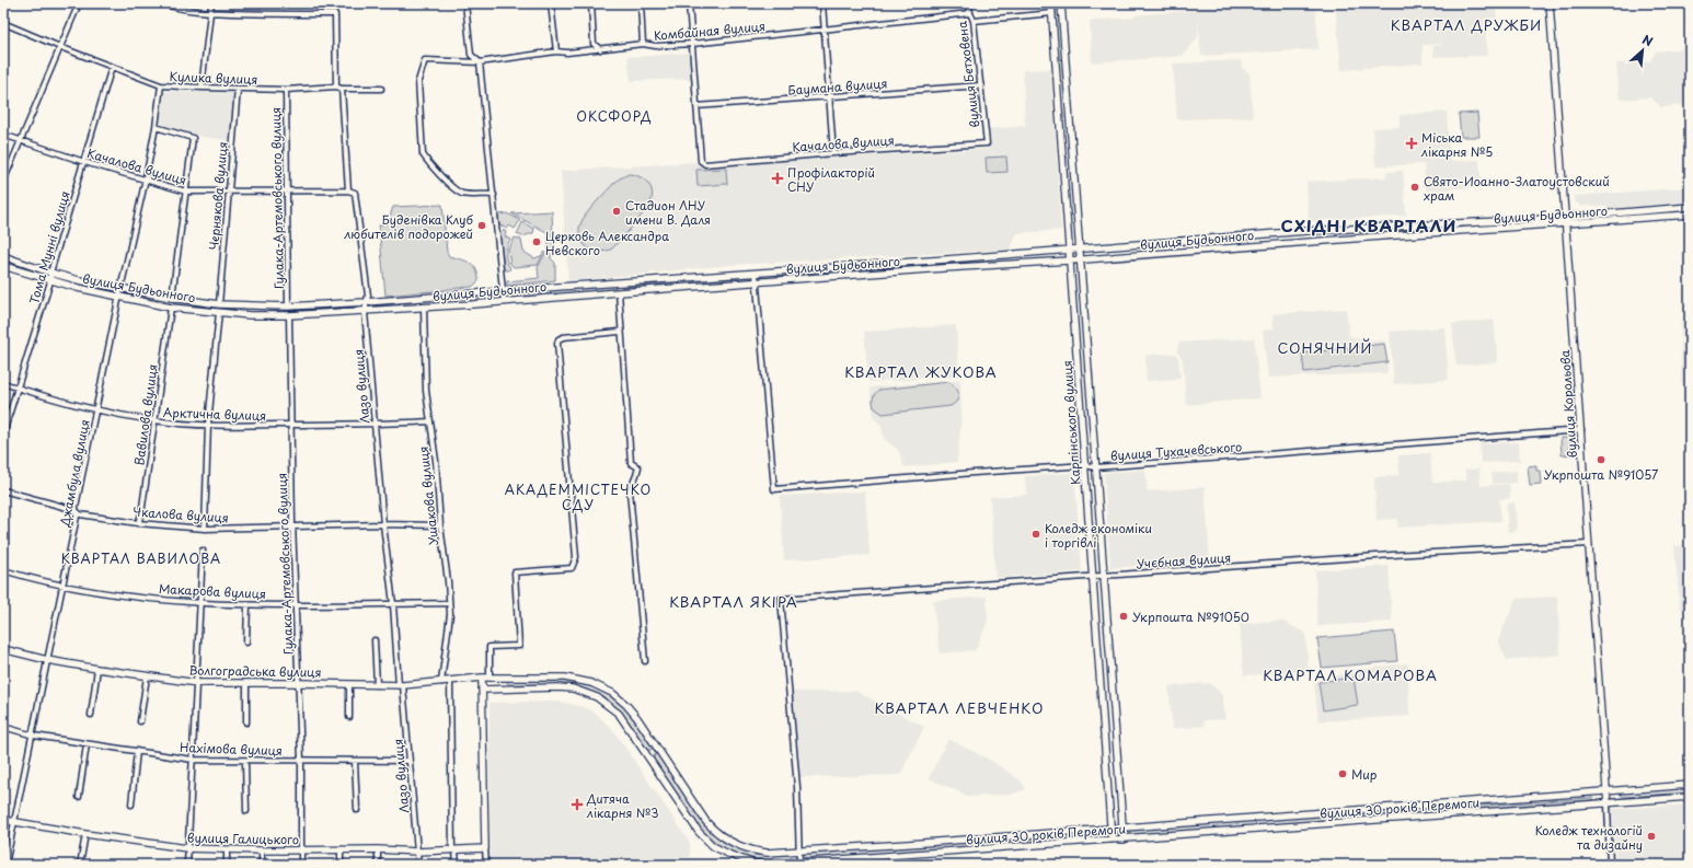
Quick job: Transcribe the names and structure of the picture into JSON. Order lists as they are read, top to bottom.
{
  "streets": {
    "street": [
      "Комбайная вулиця",
      "вулиця Бетховена",
      "Кулика вулиця",
      "Баумана вулиця",
      "Качалова вулиця",
      "Чернякова вулиця",
      "Гулака-Артемовського вулиця",
      "вулиця Будьонного",
      "Тома Мунні вулиця",
      "Лазо вулиця",
      "вулиця Корольова",
      "Арктична вулиця",
      "Вавилова вулиця",
      "Карпінського вулиця",
      "вулиця Тухачевського",
      "Джамбула вулиця",
      "Ушакова вулиця",
      "Чкалова вулиця",
      "Учєбная вулиця",
      "Макарова вулиця",
      "Волгоградська вулиця",
      "Нахімова вулиця",
      "вулиця 30 років Перемоги",
      "вулиця Галицького"
    ]
  },
  "crossings": [
    ["Комбайная вулиця", "вулиця Бетховена"],
    ["вулиця Бетховена", "Баумана вулиця"],
    ["вулиця Бетховена", "Качалова вулиця"],
    ["Кулика вулиця", "Чернякова вулиця"],
    ["Кулика вулиця", "Гулака-Артемовського вулиця"],
    ["Кулика вулиця", "Тома Мунні вулиця"],
    ["Кулика вулиця", "Лазо вулиця"],
    ["Кулика вулиця", "Джамбула вулиця"],
    ["Баумана вулиця", "Качалова вулиця"],
    ["Качалова вулиця", "Чернякова вулиця"],
    ["Качалова вулиця", "Гулака-Артемовського вулиця"],
    ["Качалова вулиця", "Тома Мунні вулиця"],
    ["Качалова вулиця", "Лазо вулиця"],
    ["Качалова вулиця", "Джамбула вулиця"],
    ["Чернякова вулиця", "вулиця Будьонного"],
    ["Гулака-Артемовського вулиця", "вулиця Будьонного"],
    ["Гулака-Артемовського вулиця", "Арктична вулиця"],
    ["Гулака-Артемовського вулиця", "Чкалова вулиця"],
    ["Гулака-Артемовського вулиця", "Макарова вулиця"],
    ["Гулака-Артемовського вулиця", "Волгоградська вулиця"],
    ["Гулака-Артемовського вулиця", "Нахімова вулиця"],
    ["Гулака-Артемовського вулиця", "вулиця Галицького"],
    ["вулиця Будьонного", "Тома Мунні вулиця"],
    ["вулиця Будьонного", "Лазо вулиця"],
    ["вулиця Будьонного", "вулиця Корольова"],
    ["вулиця Будьонного", "Вавилова вулиця"],
    ["вулиця Будьонного", "Карпінського вулиця"],
    ["вулиця Будьонного", "вулиця Тухачевського"],
    ["вулиця Будьонного", "Джамбула вулиця"],
    ["вулиця Будьонного", "Ушакова вулиця"],
    ["Тома Мунні вулиця", "Арктична вулиця"],
    ["Лазо вулиця", "Арктична вулиця"],
    ["Лазо вулиця", "Чкалова вулиця"],
    ["Лазо вулиця", "Макарова вулиця"],
    ["Лазо вулиця", "Волгоградська вулиця"],
    ["Лазо вулиця", "Нахімова вулиця"],
    ["Лазо вулиця", "вулиця Галицького"],
    ["вулиця Корольова", "вулиця Тухачевського"],
    ["вулиця Корольова", "Учєбная вулиця"],
    ["вулиця Корольова", "вулиця 30 років Перемоги"],
    ["Арктична вулиця", "Вавилова вулиця"],
    ["Арктична вулиця", "Джамбула вулиця"],
    ["Арктична вулиця", "Ушакова вулиця"],
    ["Вавилова вулиця", "Чкалова вулиця"],
    ["Карпінського вулиця", "вулиця Тухачевського"],
    ["Карпінського вулиця", "Учєбная вулиця"],
    ["Карпінського вулиця", "вулиця 30 років Перемоги"],
    ["Джамбула вулиця", "Чкалова вулиця"],
    ["Джамбула вулиця", "Макарова вулиця"],
    ["Джамбула вулиця", "Волгоградська вулиця"],
    ["Джамбула вулиця", "Нахімова вулиця"],
    ["Джамбула вулиця", "вулиця Галицького"],
    ["Ушакова вулиця", "Чкалова вулиця"],
    ["Ушакова вулиця", "Макарова вулиця"],
    ["Ушакова вулиця", "Волгоградська вулиця"],
    ["Учєбная вулиця", "вулиця 30 років Перемоги"],
    ["Волгоградська вулиця", "вулиця 30 років Перемоги"]
  ],
  "districts": [
    "КВАРТАЛ ДРУЖБИ",
    "ОКСФОРД",
    "СХІДНІ КВАРТАЛИ",
    "СОНЯЧНИЙ",
    "КВАРТАЛ ЖУКОВА",
    "АКАДЕММІСТЕЧКО СДУ",
    "КВАРТАЛ ВАВИЛОВА",
    "КВАРТАЛ ЯКІРА",
    "КВАРТАЛ КОМАРОВА",
    "КВАРТАЛ ЛЕВЧЕНКО"
  ],
  "places": {
    "health": ["Міська лікарня №5", "Профілакторій СНУ", "Дитяча лікарня №3"],
    "other": [
      "Свято-Иоанно-Златоустовский храм",
      "Стадион ЛНУ имени В. Даля",
      "Буденівка Клуб любителів подорожей",
      "Церковь Александра Невского",
      "Укрпошта №91057",
      "Коледж економіки і торгівлі",
      "Укрпошта №91050",
      "Мир",
      "Коледж технологій та дизайну"
    ]
  },
  "north": "top right"
}
